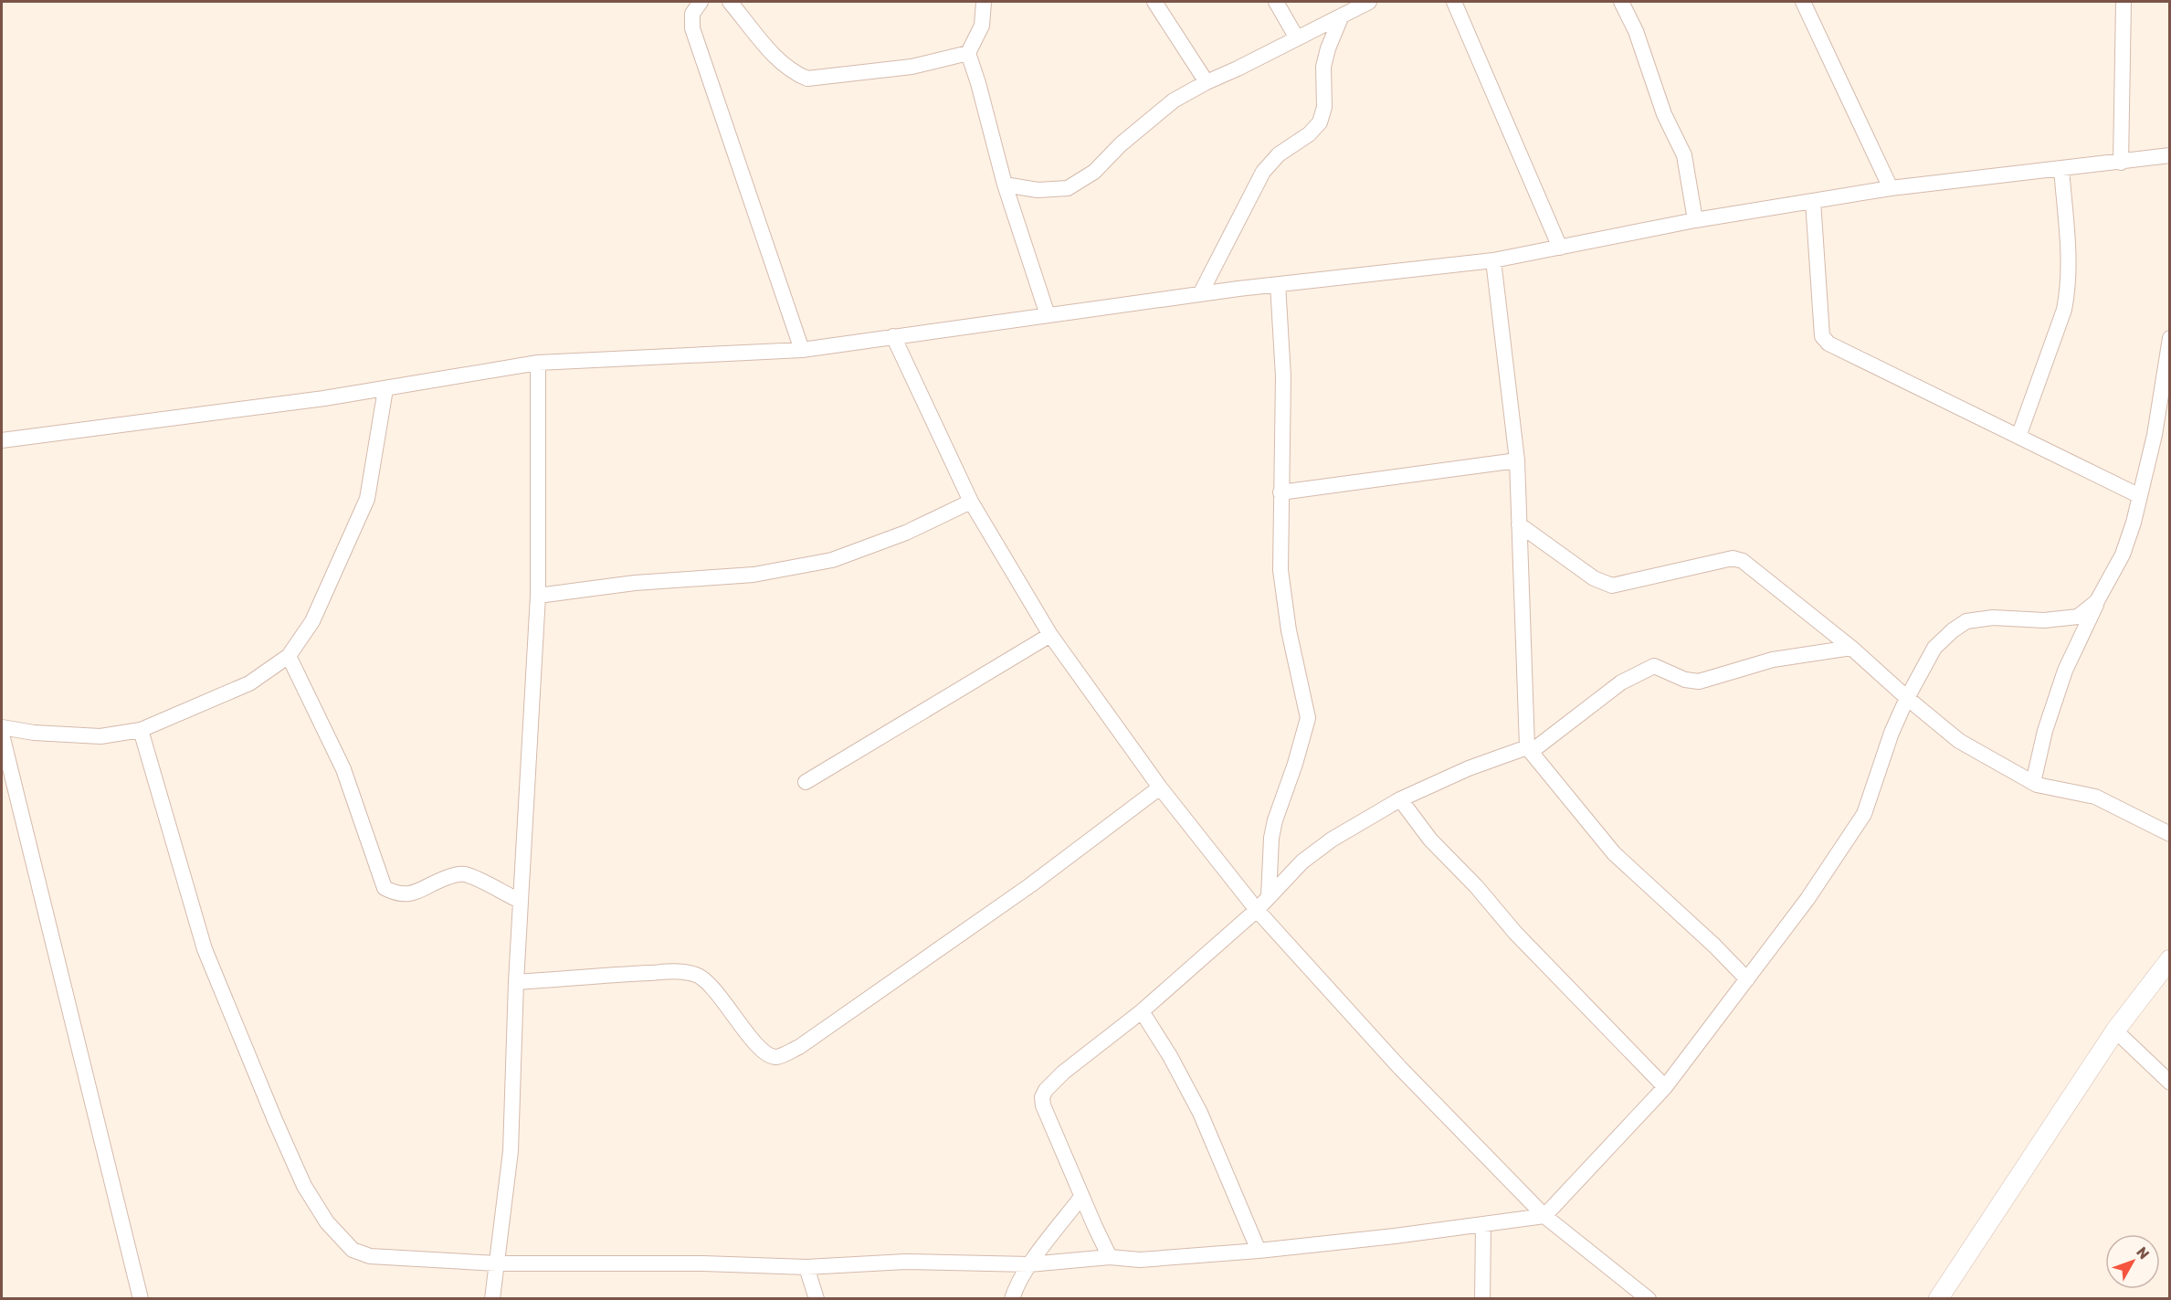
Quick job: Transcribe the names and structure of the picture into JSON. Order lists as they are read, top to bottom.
{
  "north": "top right"
}
